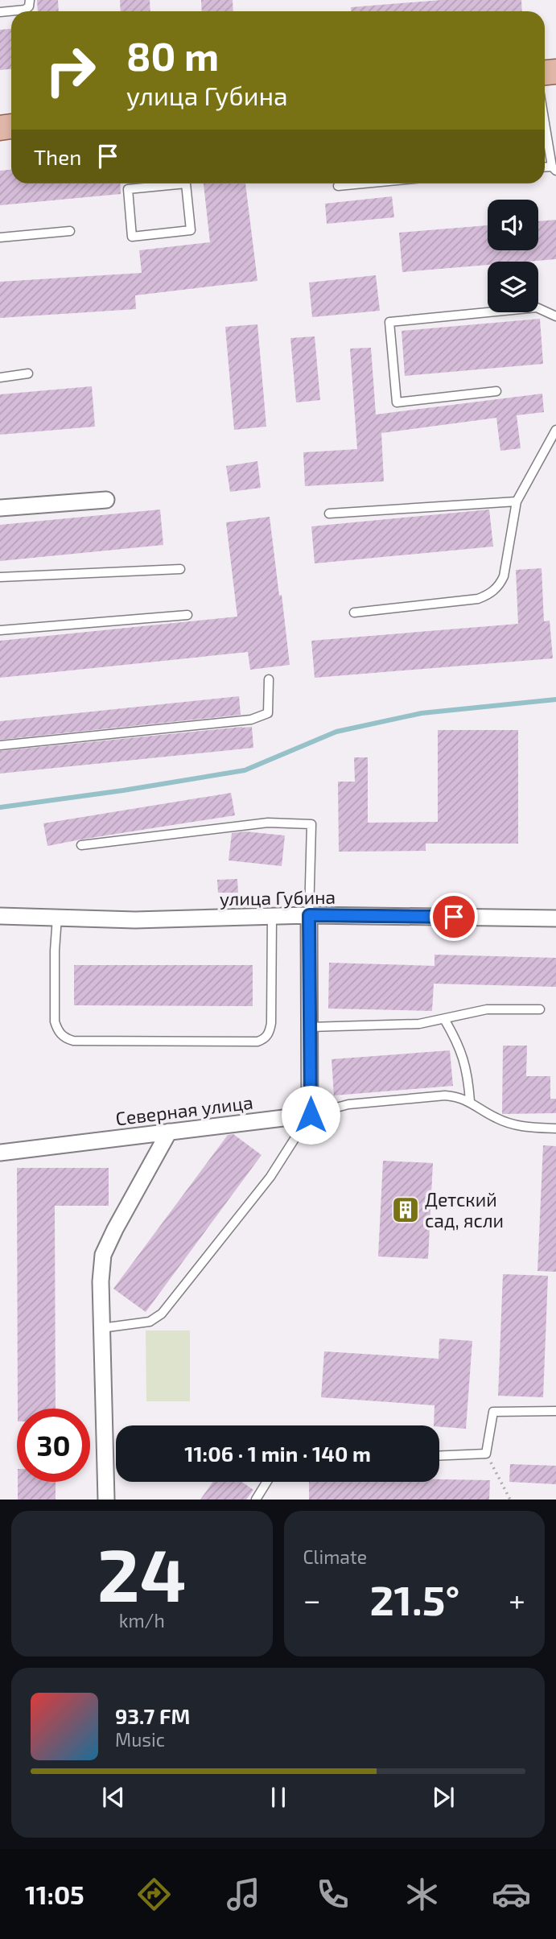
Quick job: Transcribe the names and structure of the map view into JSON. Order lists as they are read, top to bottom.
{
  "streets": {
    "street": ["улица Губина", "Северная улица"]
  },
  "places": {
    "building": ["Детский сад, ясли"]
  },
  "page": {
    "turn": ["80 m", "улица Губина"],
    "then": "Then",
    "limit": "30",
    "trip": "11:06 · 1 min · 140 m",
    "tile": [
      ["24", "km/h"],
      "Climate"
    ],
    "heat": ["−", "21.5°", "+"],
    "song": ["93.7 FM", "Music"],
    "tabs": "11:05"
  }
}
